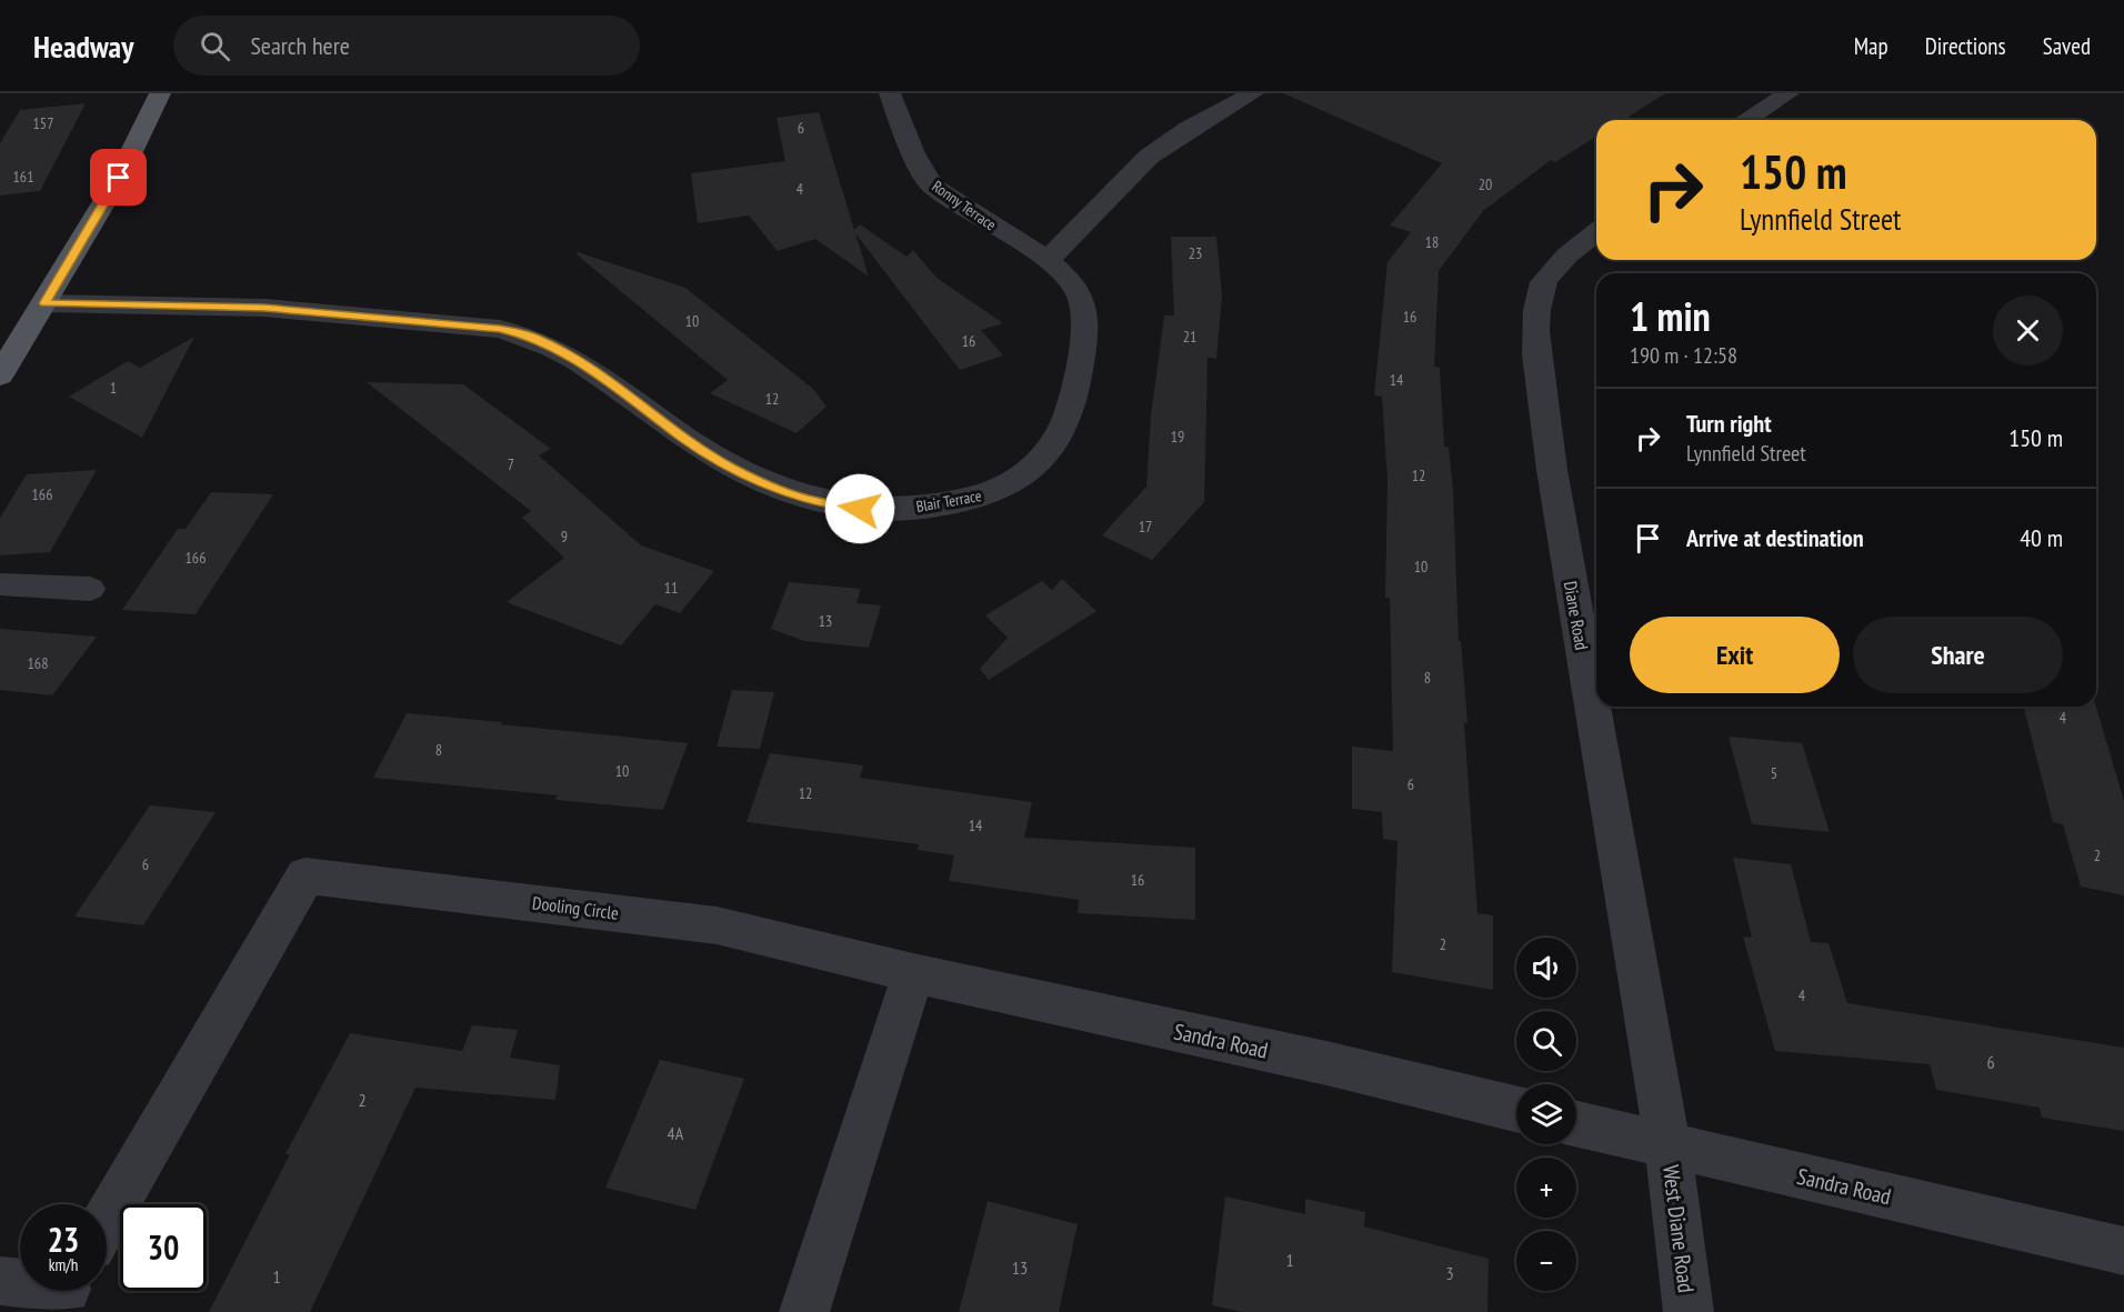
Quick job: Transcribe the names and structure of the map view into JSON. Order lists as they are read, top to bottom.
{
  "streets": {
    "street": [
      "Ronny Terrace",
      "Blair Terrace",
      "Diane Road",
      "Dooling Circle",
      "Sandra Road",
      "West Diane Road"
    ]
  },
  "crossings": [
    ["Ronny Terrace", "Blair Terrace"],
    ["Diane Road", "Sandra Road"],
    ["Diane Road", "West Diane Road"],
    ["Dooling Circle", "Sandra Road"],
    ["Sandra Road", "West Diane Road"]
  ],
  "house_numbers": [
    "157",
    "6",
    "161",
    "20",
    "4",
    "18",
    "23",
    "16",
    "10",
    "21",
    "16",
    "14",
    "1",
    "12",
    "19",
    "7",
    "12",
    "166",
    "17",
    "9",
    "166",
    "10",
    "11",
    "13",
    "168",
    "8",
    "4",
    "8",
    "10",
    "5",
    "6",
    "12",
    "14",
    "2",
    "6",
    "16",
    "2",
    "4",
    "6",
    "2",
    "4A",
    "1",
    "13",
    "3",
    "1"
  ],
  "page": {
    "header": "Headway",
    "search": "Search here",
    "nav": ["Map", "Directions", "Saved"],
    "turn": ["150 m", "Lynnfield Street"],
    "heading": ["1 min", "190 m · 12:58"],
    "list": [
      {
        "name": "Turn right",
        "note": "Lynnfield Street",
        "value": "150 m"
      },
      {
        "name": "Arrive at destination",
        "value": "40 m"
      }
    ],
    "buttons": ["Exit", "Share"],
    "map_buttons": ["+", "−"],
    "speed": "23 km/h",
    "limit": "30"
  }
}
